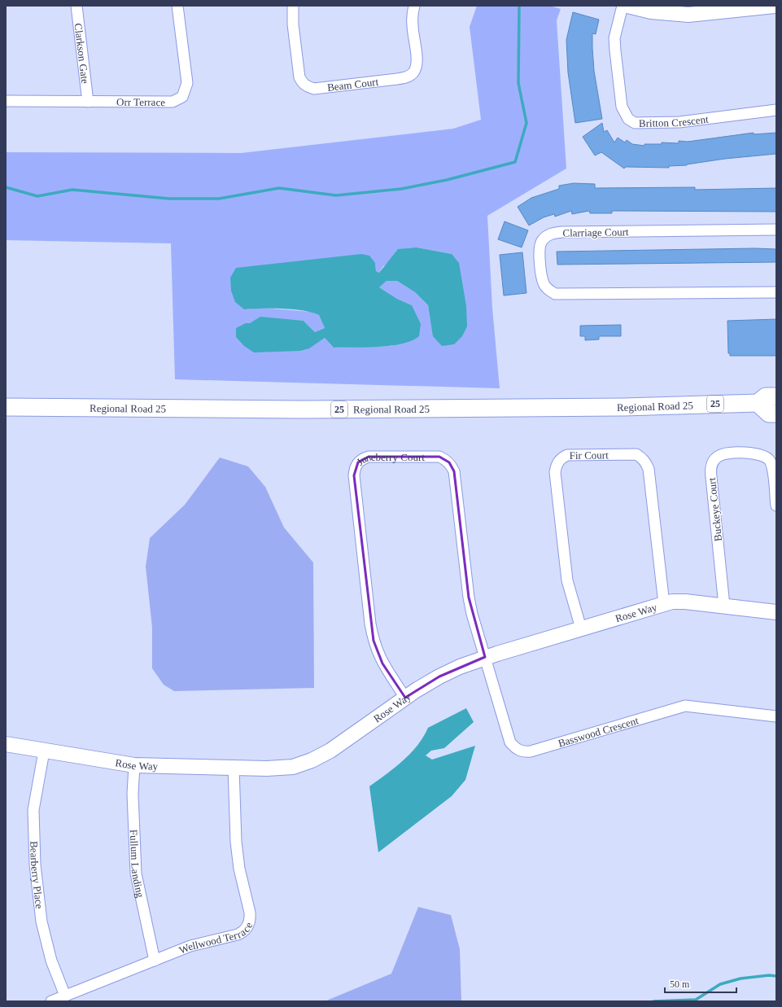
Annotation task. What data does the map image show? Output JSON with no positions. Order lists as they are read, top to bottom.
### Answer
{
  "streets": {
    "main road": ["25", "Regional Road 25"],
    "street": [
      "Clarkson Gate",
      "Beam Court",
      "Orr Terrace",
      "Britton Crescent",
      "Clarriage Court",
      "Fir Court",
      "Juneberry Court",
      "Buckeye Court",
      "Rose Way",
      "Basswood Crescent",
      "Fullum Landing",
      "Bearberry Place",
      "Wellwood Terrace"
    ]
  },
  "crossings": [
    ["Clarkson Gate", "Orr Terrace"],
    ["Fir Court", "Rose Way"],
    ["Juneberry Court", "Rose Way"],
    ["Juneberry Court", "Basswood Crescent"],
    ["Buckeye Court", "Rose Way"],
    ["Rose Way", "Basswood Crescent"],
    ["Rose Way", "Fullum Landing"],
    ["Rose Way", "Bearberry Place"],
    ["Rose Way", "Wellwood Terrace"],
    ["Fullum Landing", "Wellwood Terrace"],
    ["Bearberry Place", "Wellwood Terrace"]
  ],
  "scale_bar": "50 m"
}
